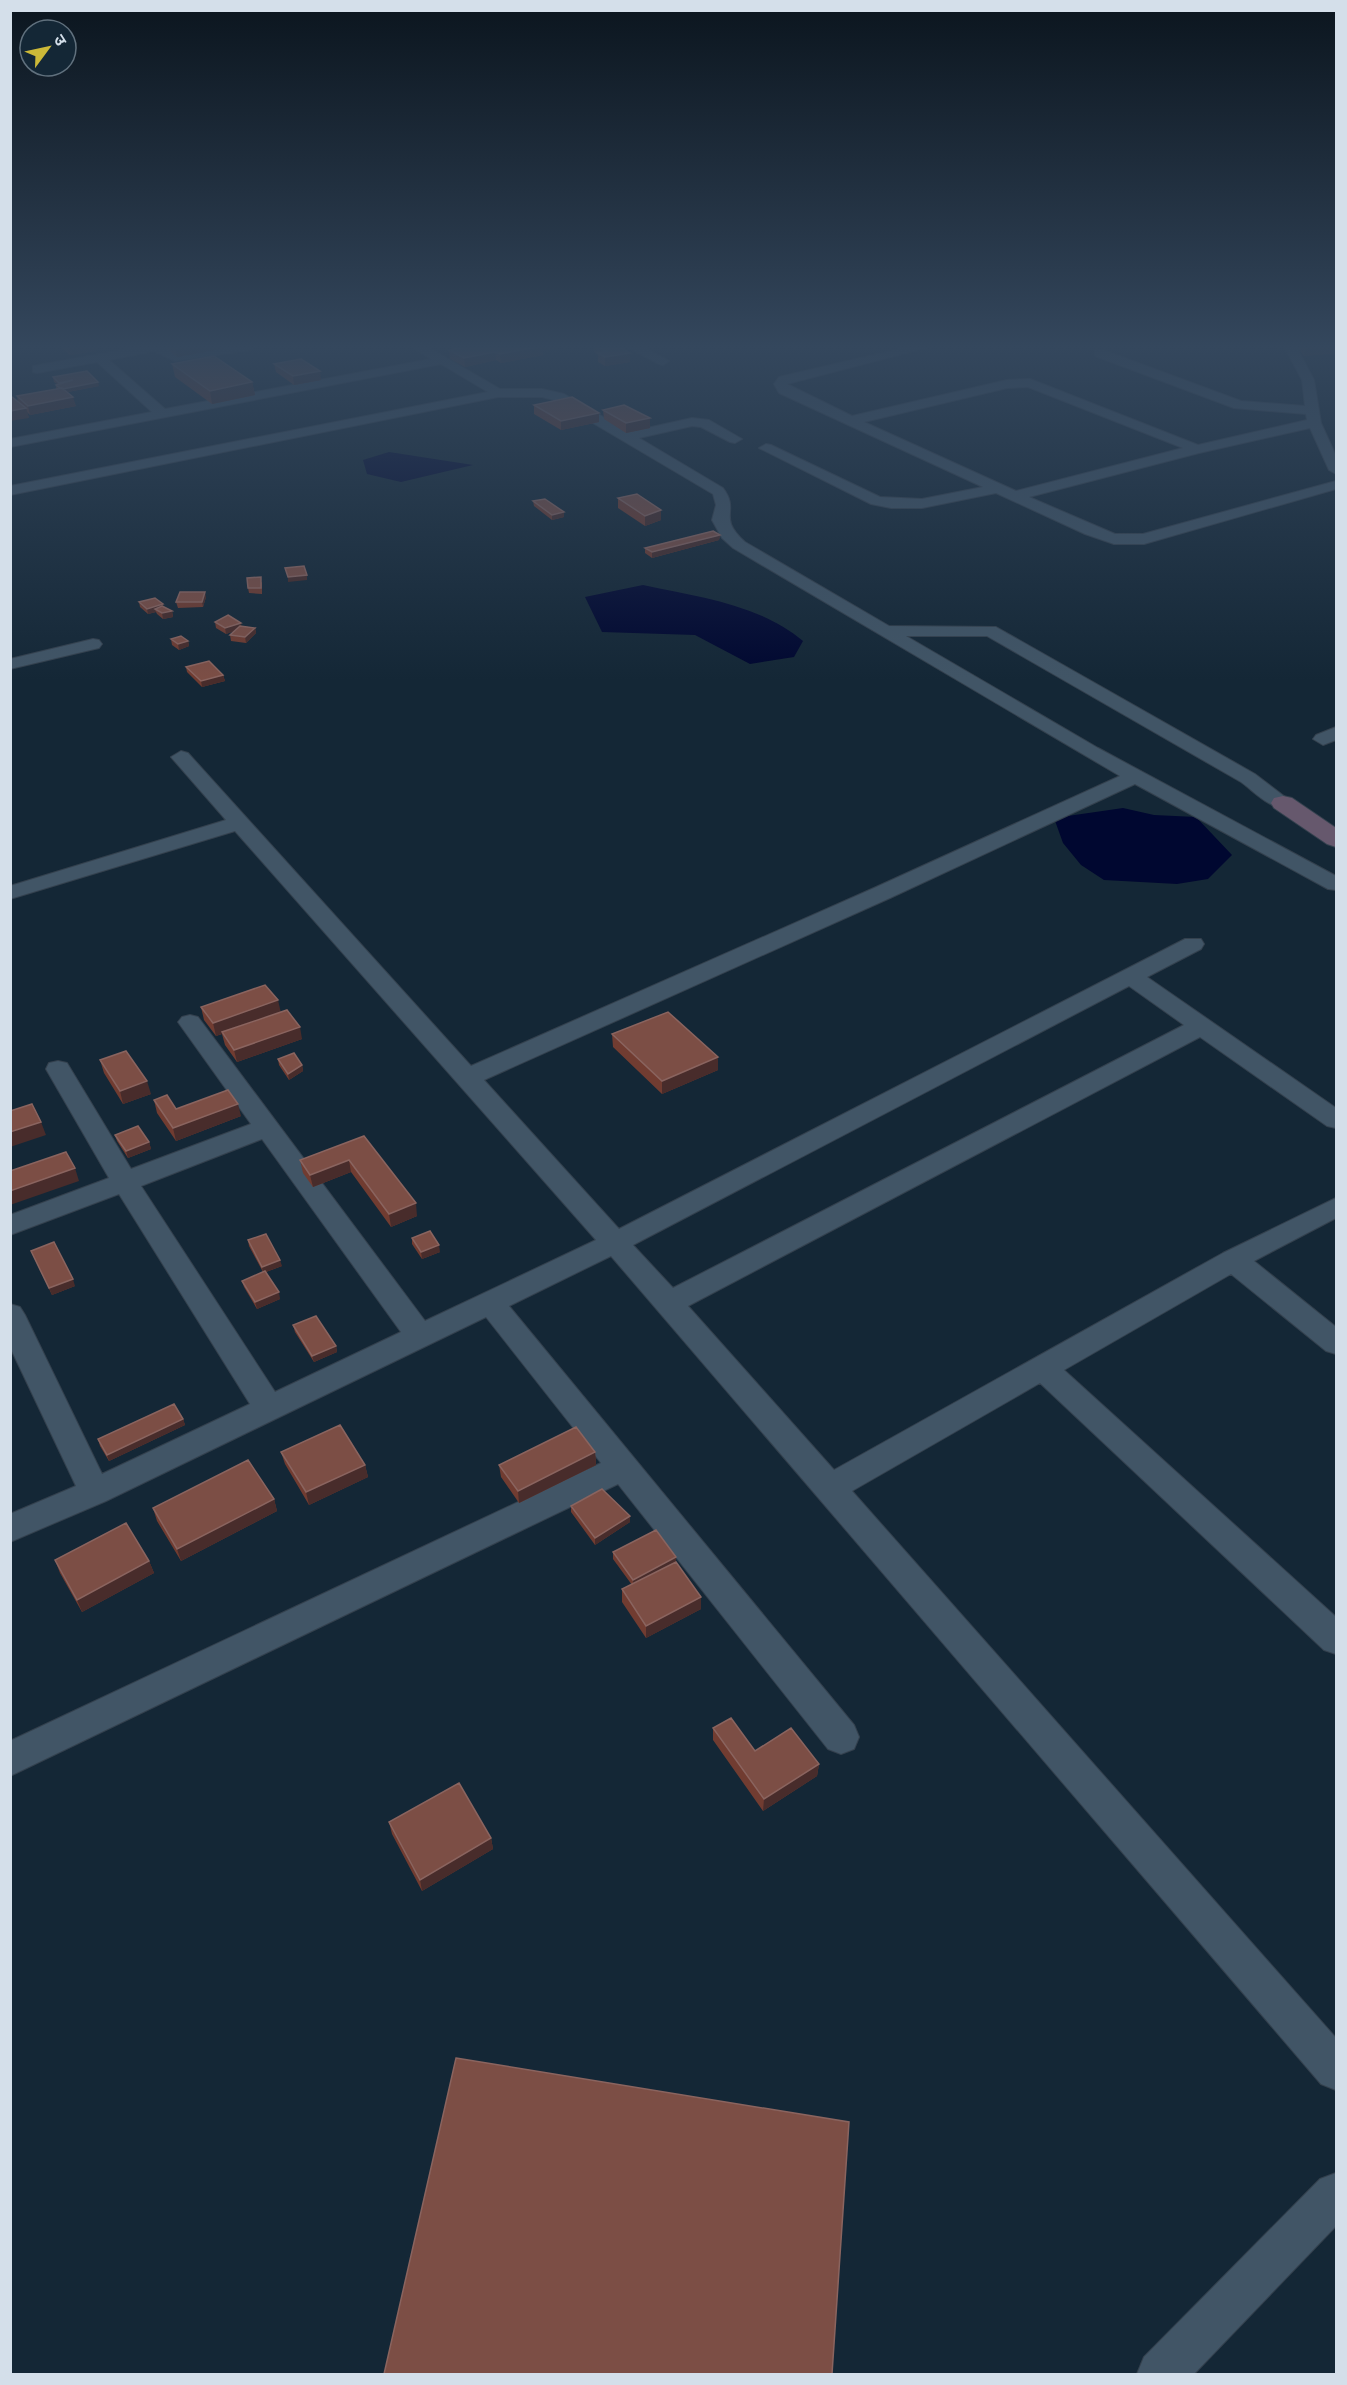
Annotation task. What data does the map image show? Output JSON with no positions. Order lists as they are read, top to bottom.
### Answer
{
  "north": "top right"
}
